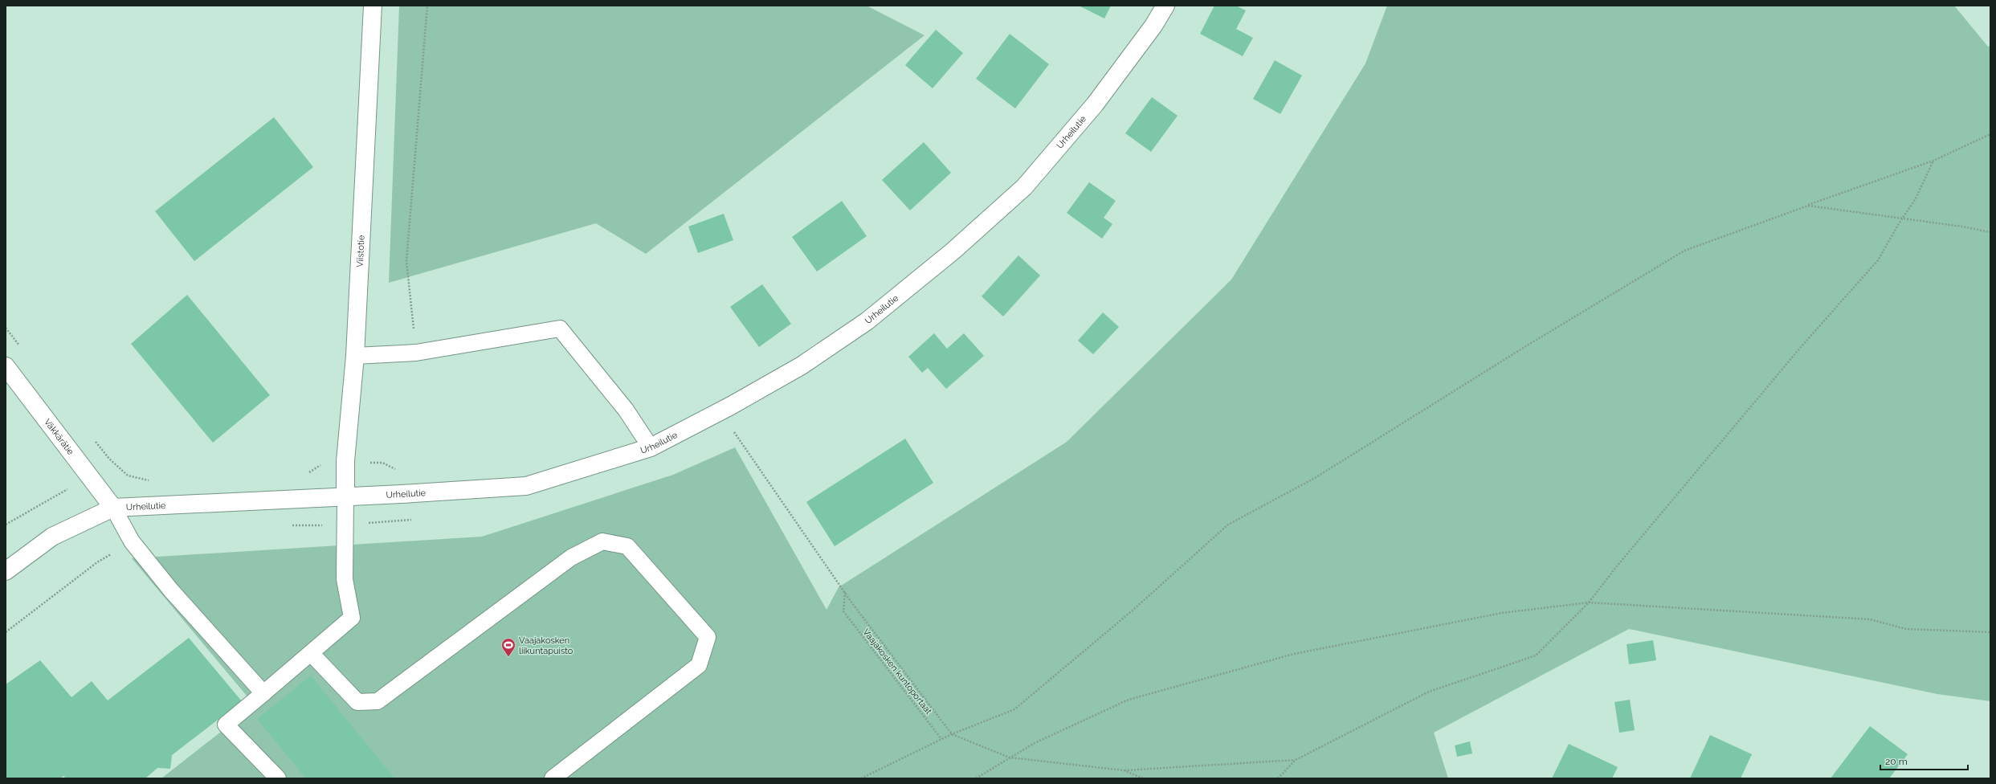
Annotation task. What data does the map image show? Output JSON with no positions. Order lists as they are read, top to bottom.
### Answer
{
  "streets": {
    "street": ["Urheilutie", "Viistotie", "Väkkärätie"],
    "path": ["Vaajakosken kuntoportaat"]
  },
  "crossings": [
    ["Urheilutie", "Viistotie"],
    ["Urheilutie", "Väkkärätie"]
  ],
  "places": {
    "sports": ["Vaajakosken liikuntapuisto"]
  },
  "scale_bar": "20 m"
}
